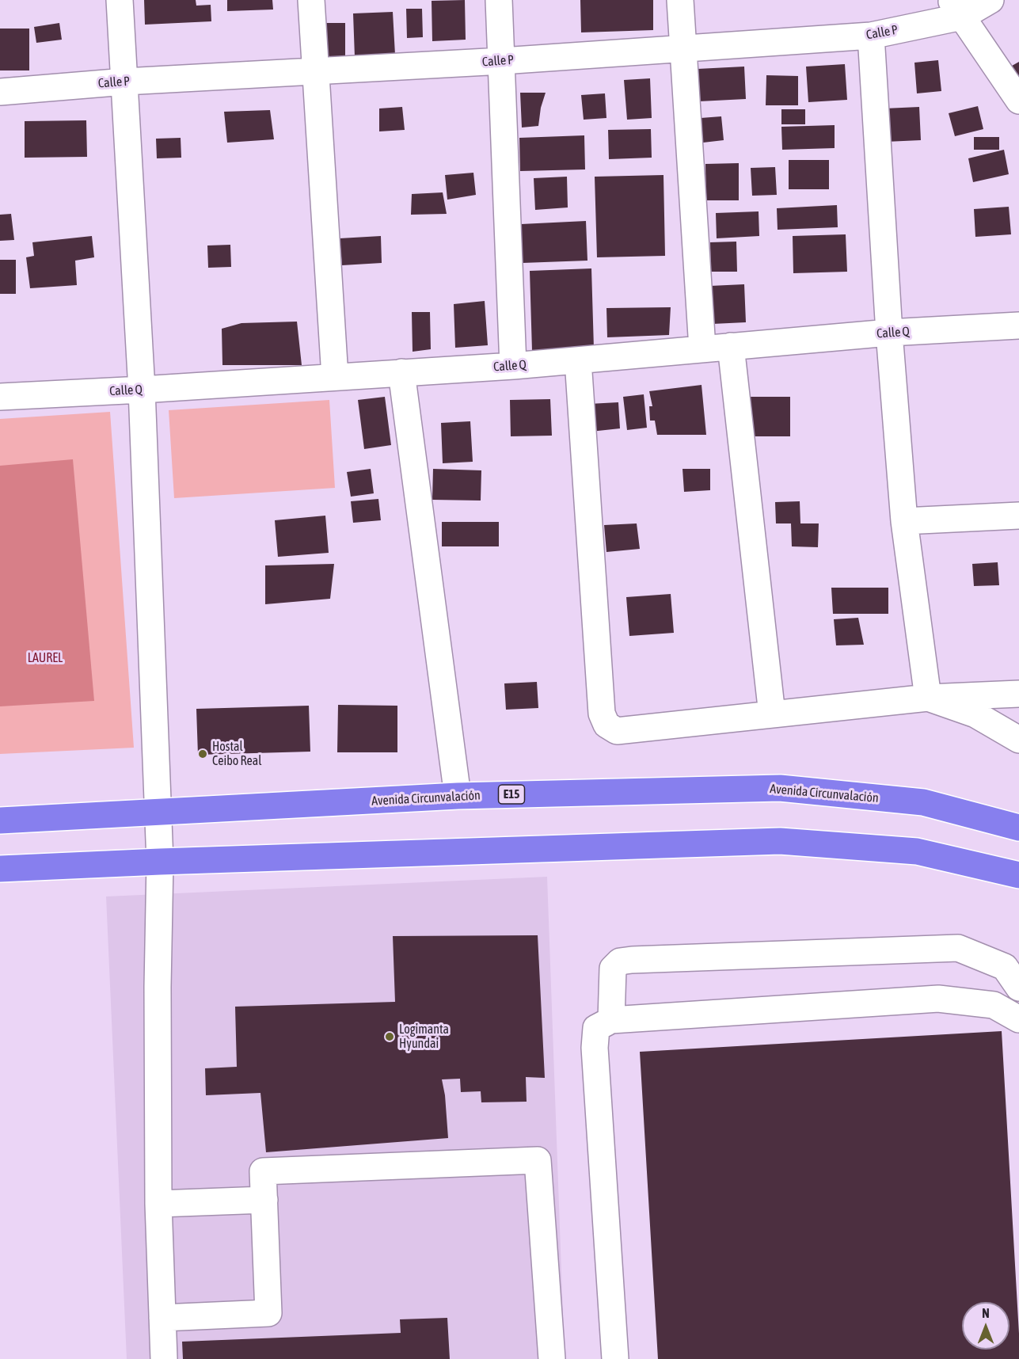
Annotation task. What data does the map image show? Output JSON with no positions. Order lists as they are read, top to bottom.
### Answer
{
  "streets": {
    "highway": ["Avenida Circunvalación", "E15"],
    "street": ["Calle P", "Calle Q"]
  },
  "parks": ["LAUREL"],
  "places": ["Hostal Ceibo Real", "Logimanta Hyundai"],
  "north": "top"
}
